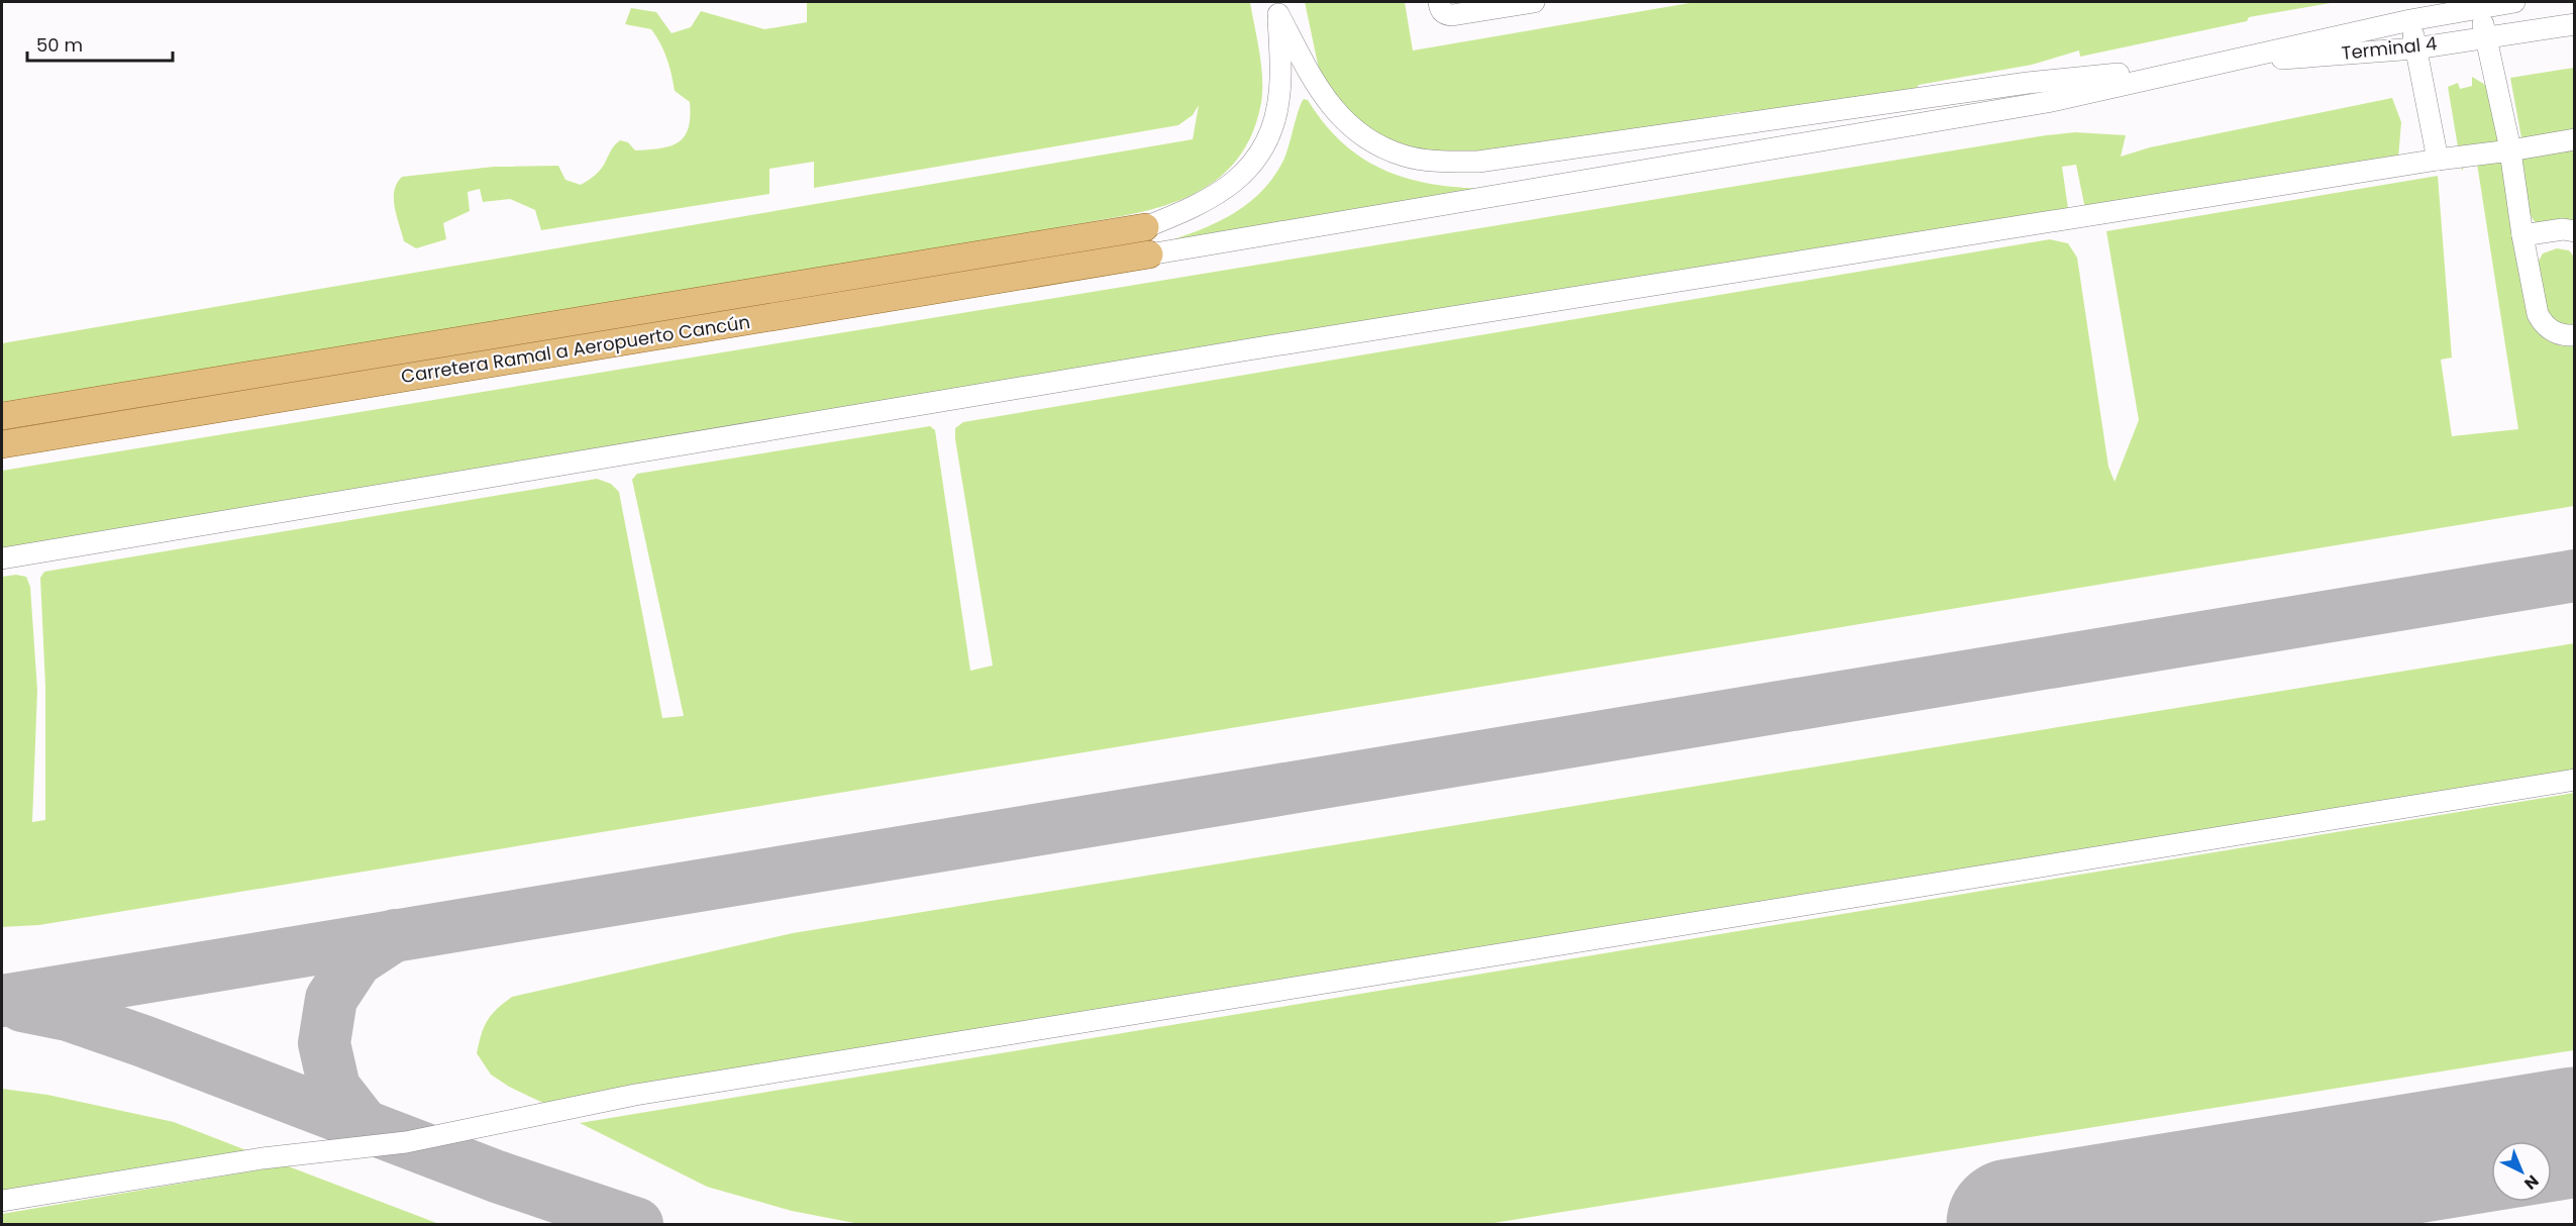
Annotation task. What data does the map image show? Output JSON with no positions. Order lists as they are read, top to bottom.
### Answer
{
  "streets": {
    "main road": ["Carretera Ramal a Aeropuerto Cancún"],
    "street": ["Terminal 4"]
  },
  "scale_bar": "50 m",
  "north": "bottom right"
}
